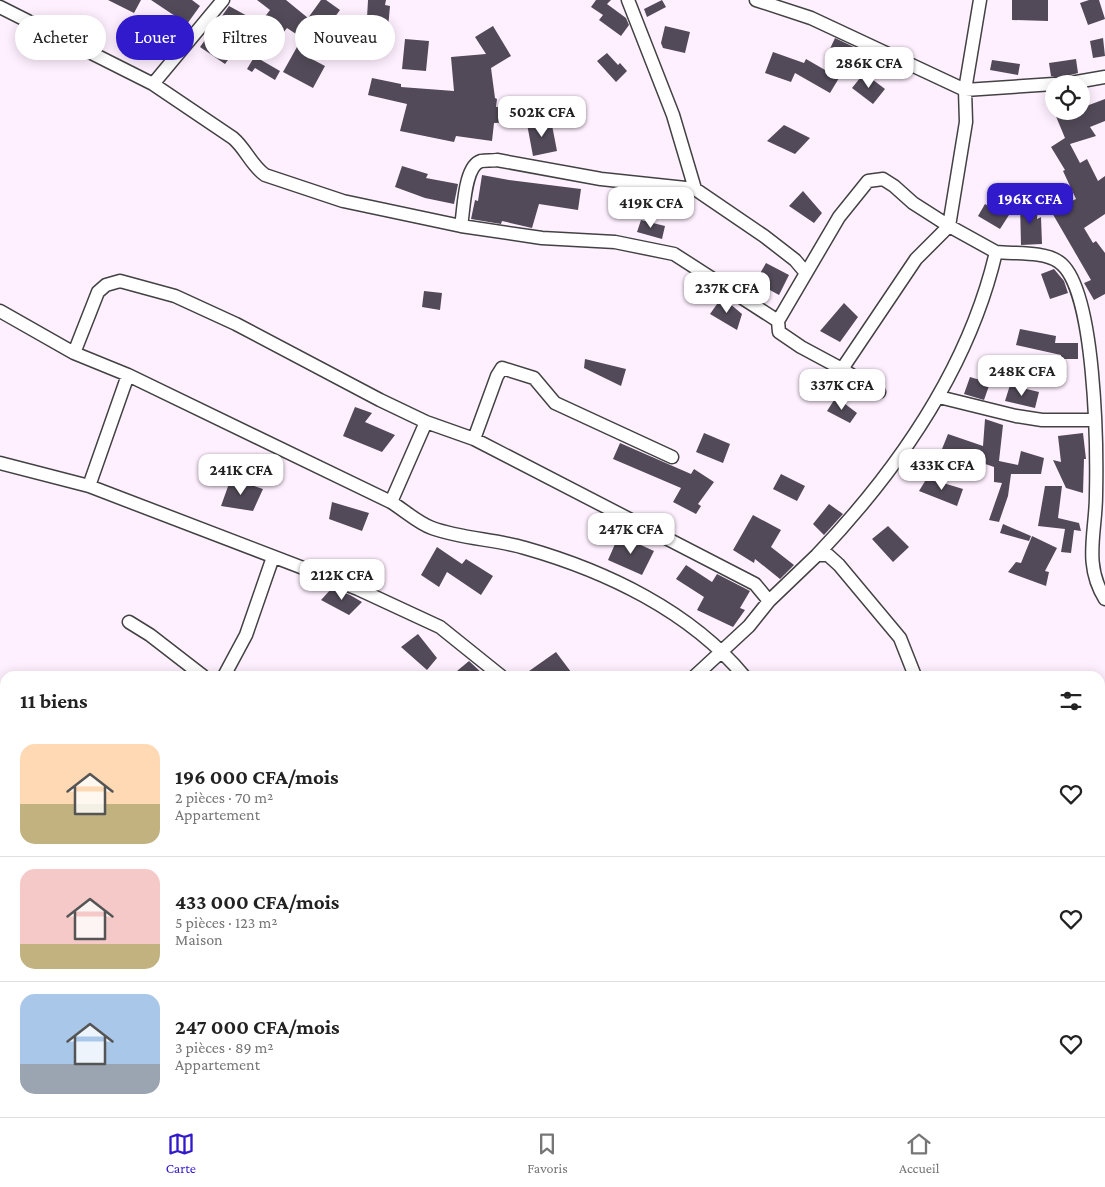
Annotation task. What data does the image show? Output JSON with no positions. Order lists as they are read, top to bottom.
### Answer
{
  "page": {
    "chip": [
      "Acheter",
      "Louer",
      "Filtres",
      "Nouveau"
    ],
    "price": [
      "286K CFA",
      "502K CFA",
      "196K CFA",
      "419K CFA",
      "237K CFA",
      "248K CFA",
      "337K CFA",
      "433K CFA",
      "241K CFA",
      "247K CFA",
      "212K CFA"
    ],
    "heading": "11 biens",
    "list": [
      {
        "name": "196 000 CFA/mois",
        "note": "2 pièces · 70 m² · Appartement"
      },
      {
        "name": "433 000 CFA/mois",
        "note": "5 pièces · 123 m² · Maison"
      },
      {
        "name": "247 000 CFA/mois",
        "note": "3 pièces · 89 m² · Appartement"
      }
    ],
    "tabs": ["Carte", "Favoris", "Accueil"]
  }
}
